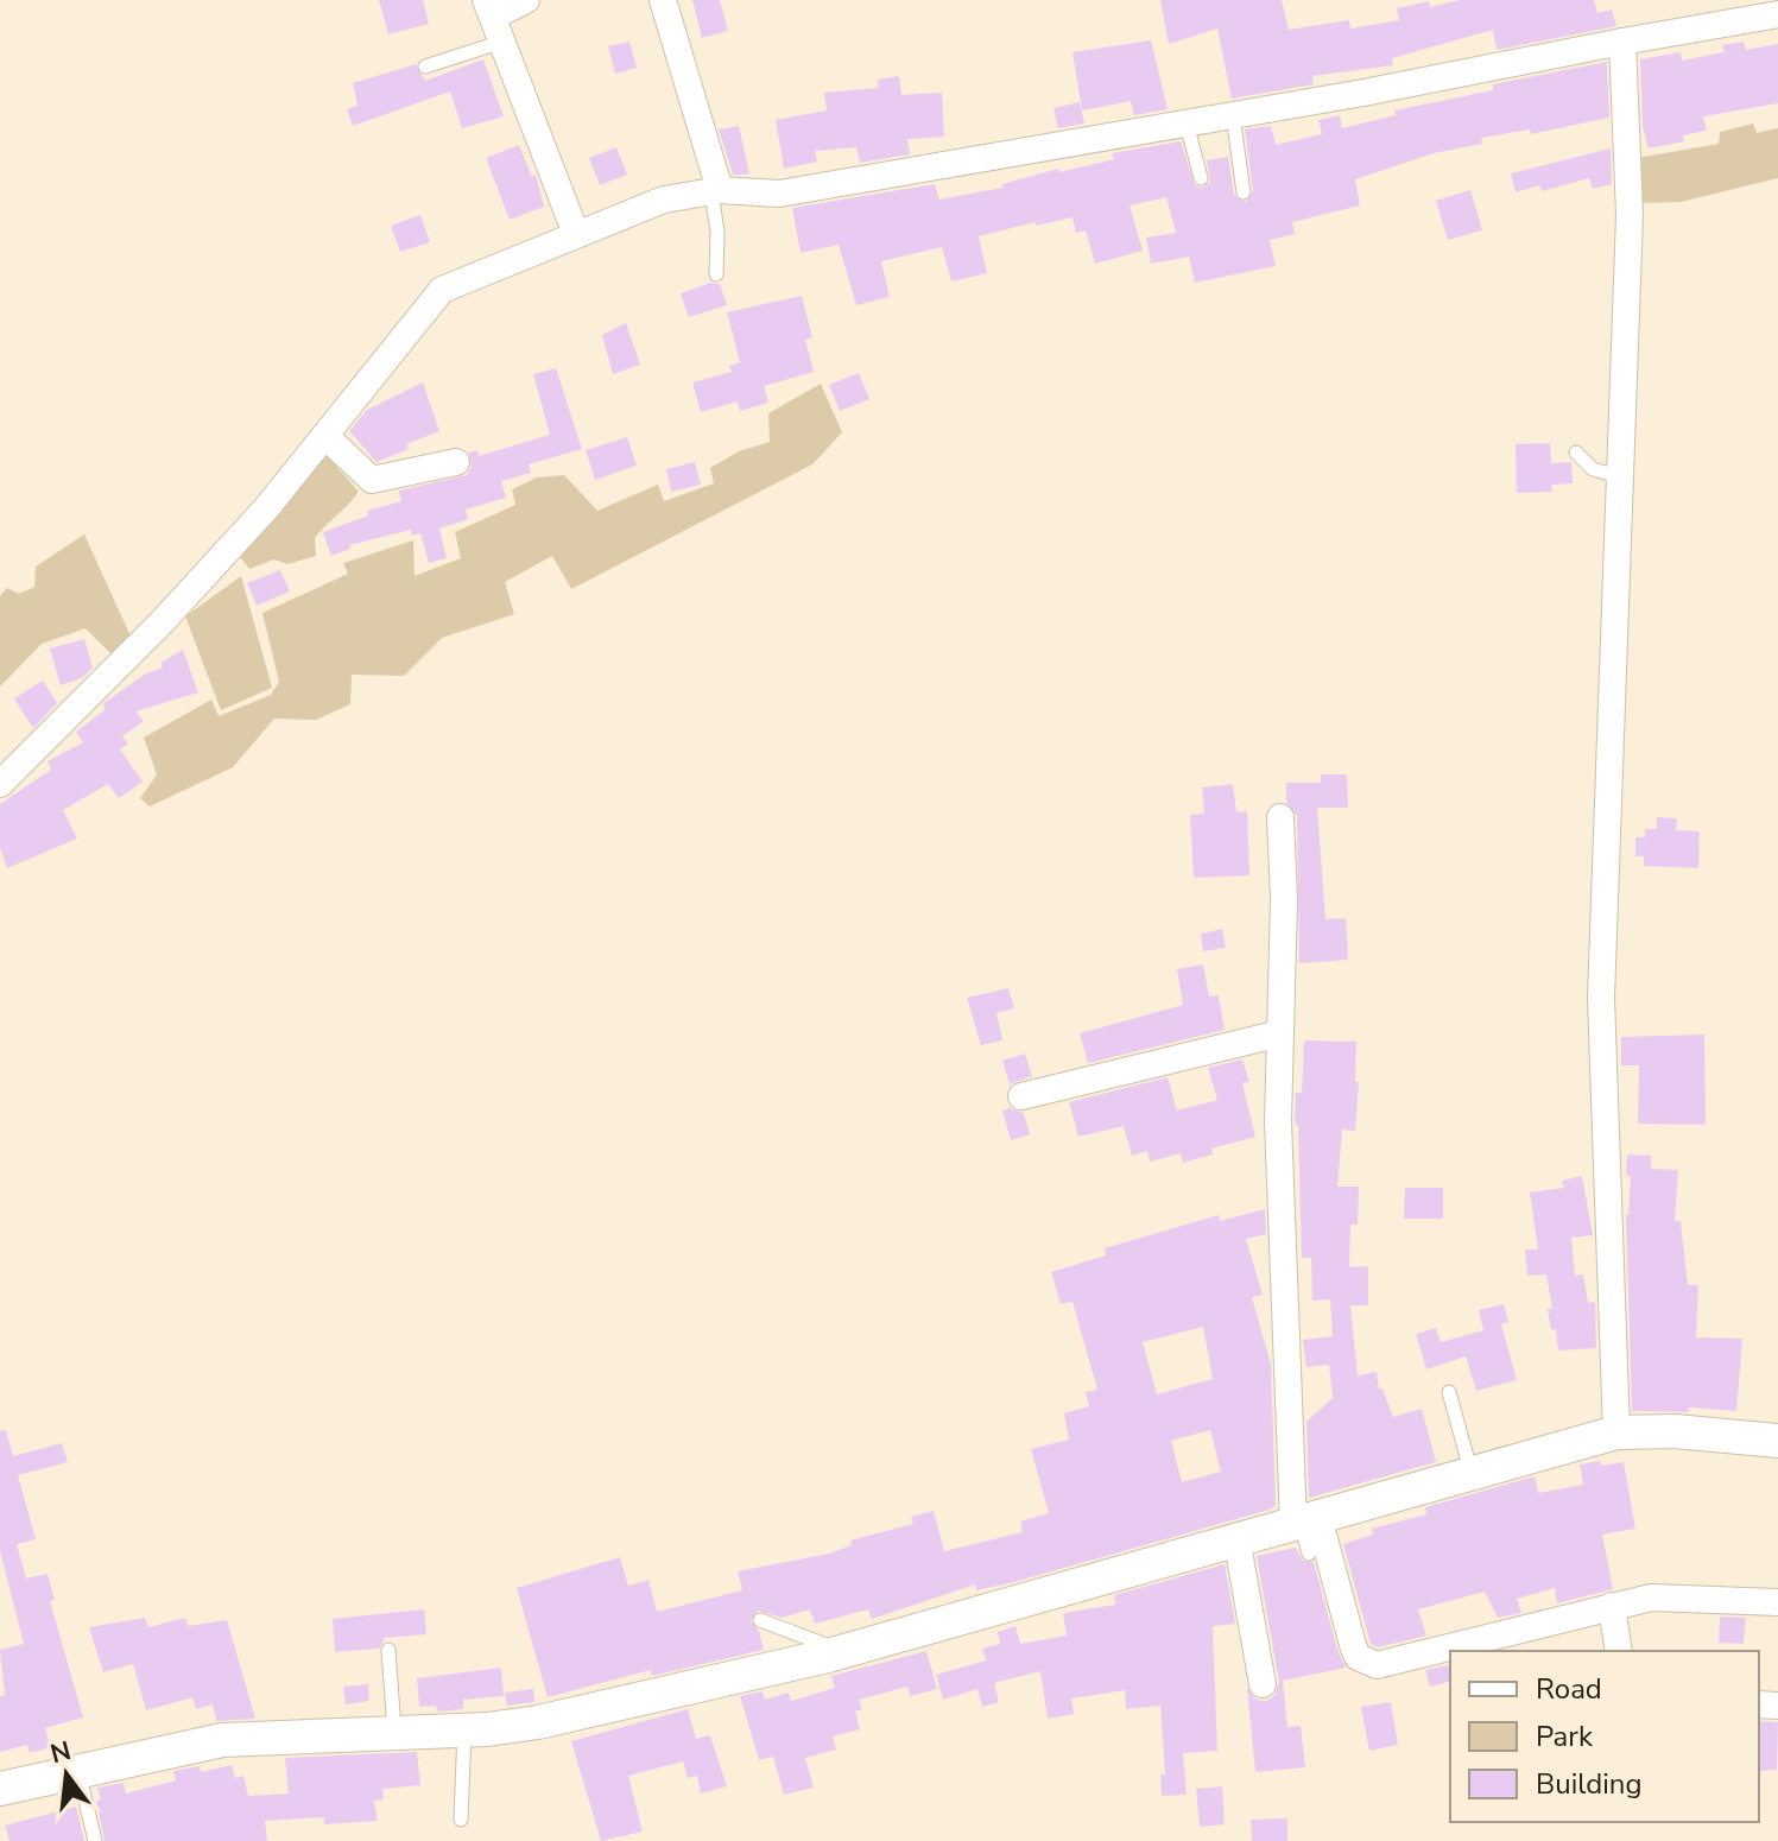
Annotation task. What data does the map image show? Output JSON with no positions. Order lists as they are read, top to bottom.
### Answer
{
  "legend": ["Road", "Park", "Building"],
  "north": "top"
}
